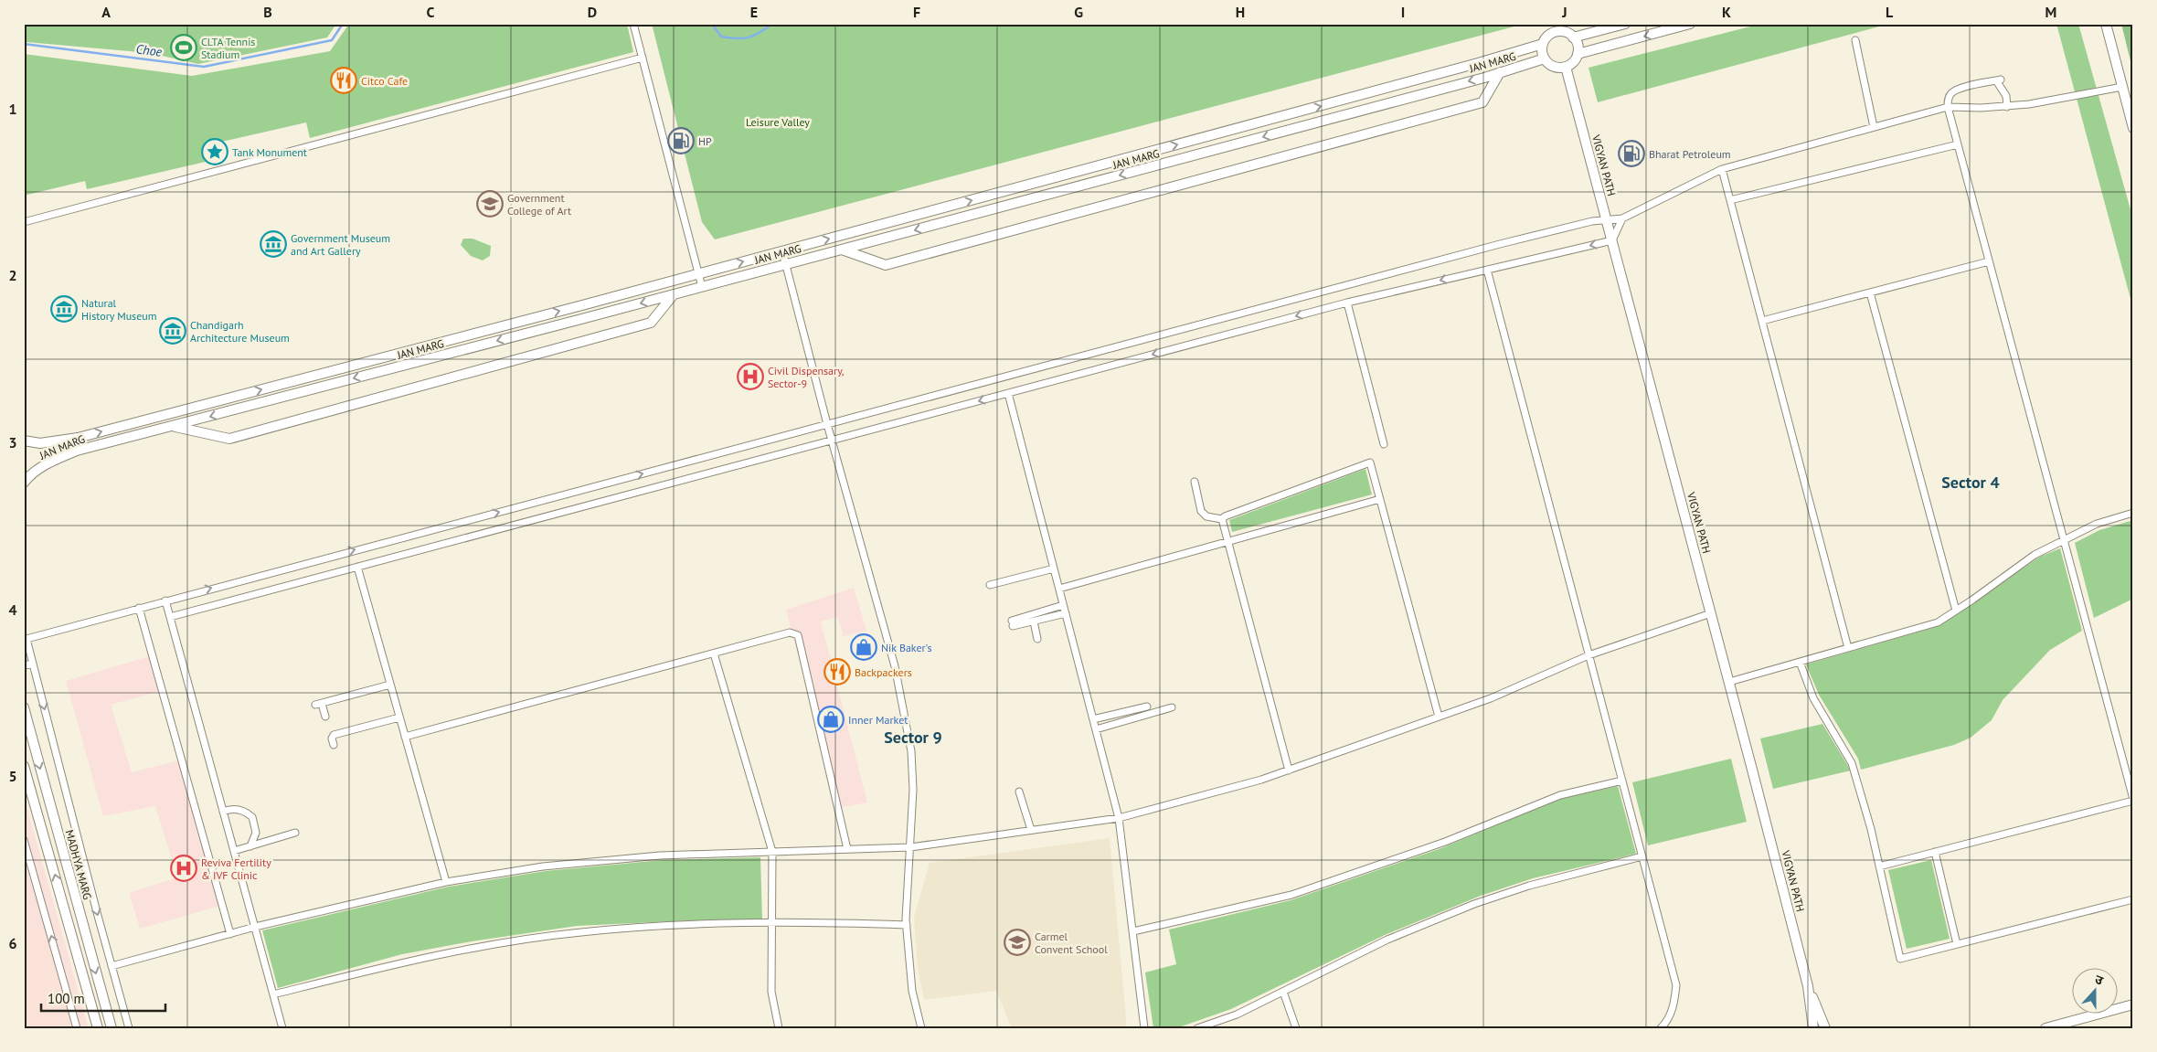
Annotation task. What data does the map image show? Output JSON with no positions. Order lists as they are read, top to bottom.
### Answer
{
  "streets": {
    "main road": ["JAN MARG", "VIGYAN PATH", "MADHYA MARG"]
  },
  "crossings": [
    ["JAN MARG", "VIGYAN PATH"]
  ],
  "districts": ["Sector 4", "Sector 9"],
  "water": ["Choe"],
  "parks": ["Leisure Valley"],
  "places": {
    "sports": ["CLTA Tennis Stadium"],
    "restaurant": ["Citco Cafe", "Backpackers"],
    "fuel station": ["HP", "Bharat Petroleum"],
    "place": ["Tank Monument"],
    "school or university": ["Government College of Art", "Carmel Convent School"],
    "museum": ["Government Museum and Art Gallery", "Natural History Museum", "Chandigarh Architecture Museum"],
    "hospital": ["Civil Dispensary, Sector-9", "Reviva Fertility & IVF Clinic"],
    "shop": ["Nik Baker's", "Inner Market"]
  },
  "scale_bar": "100 m",
  "north": "top",
  "grid": {
    "columns": [
      "A",
      "B",
      "C",
      "D",
      "E",
      "F",
      "G",
      "H",
      "I",
      "J",
      "K",
      "L",
      "M"
    ],
    "rows": [
      "1",
      "2",
      "3",
      "4",
      "5",
      "6"
    ]
  }
}
